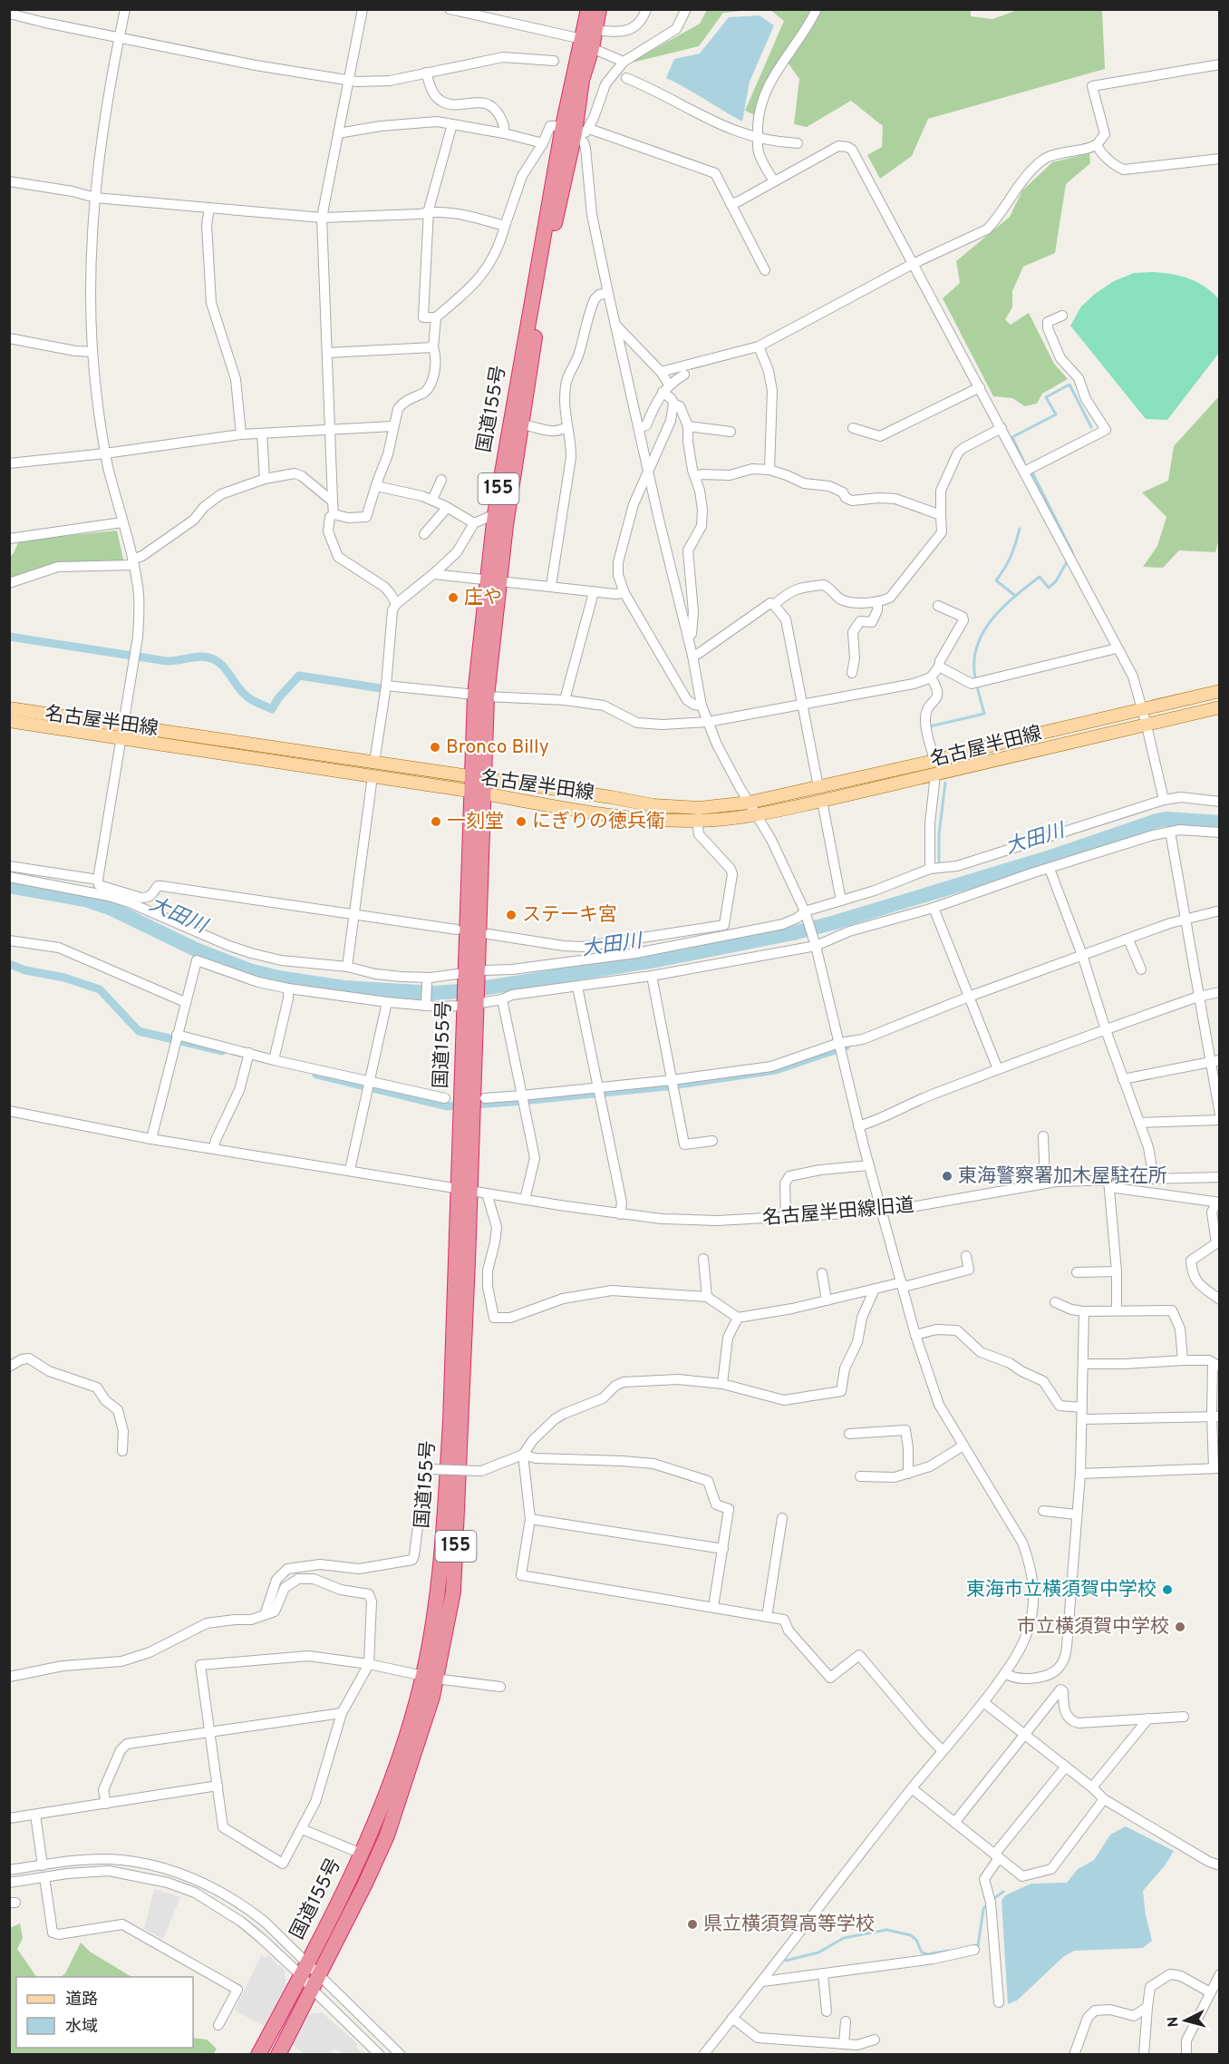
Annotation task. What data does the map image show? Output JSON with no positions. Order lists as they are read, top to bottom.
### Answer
{
  "streets": {
    "highway": ["国道155号", "155"],
    "main road": ["名古屋半田線"],
    "street": ["名古屋半田線旧道"]
  },
  "crossings": [
    ["国道155号", "名古屋半田線"],
    ["国道155号", "名古屋半田線旧道"]
  ],
  "water": ["大田川"],
  "places": [
    "庄や",
    "Bronco Billy",
    "一刻堂",
    "にぎりの徳兵衛",
    "ステーキ宮",
    "東海警察署加木屋駐在所",
    "東海市立横須賀中学校",
    "市立横須賀中学校",
    "県立横須賀高等学校"
  ],
  "legend": ["道路", "水域"],
  "north": "left"
}
